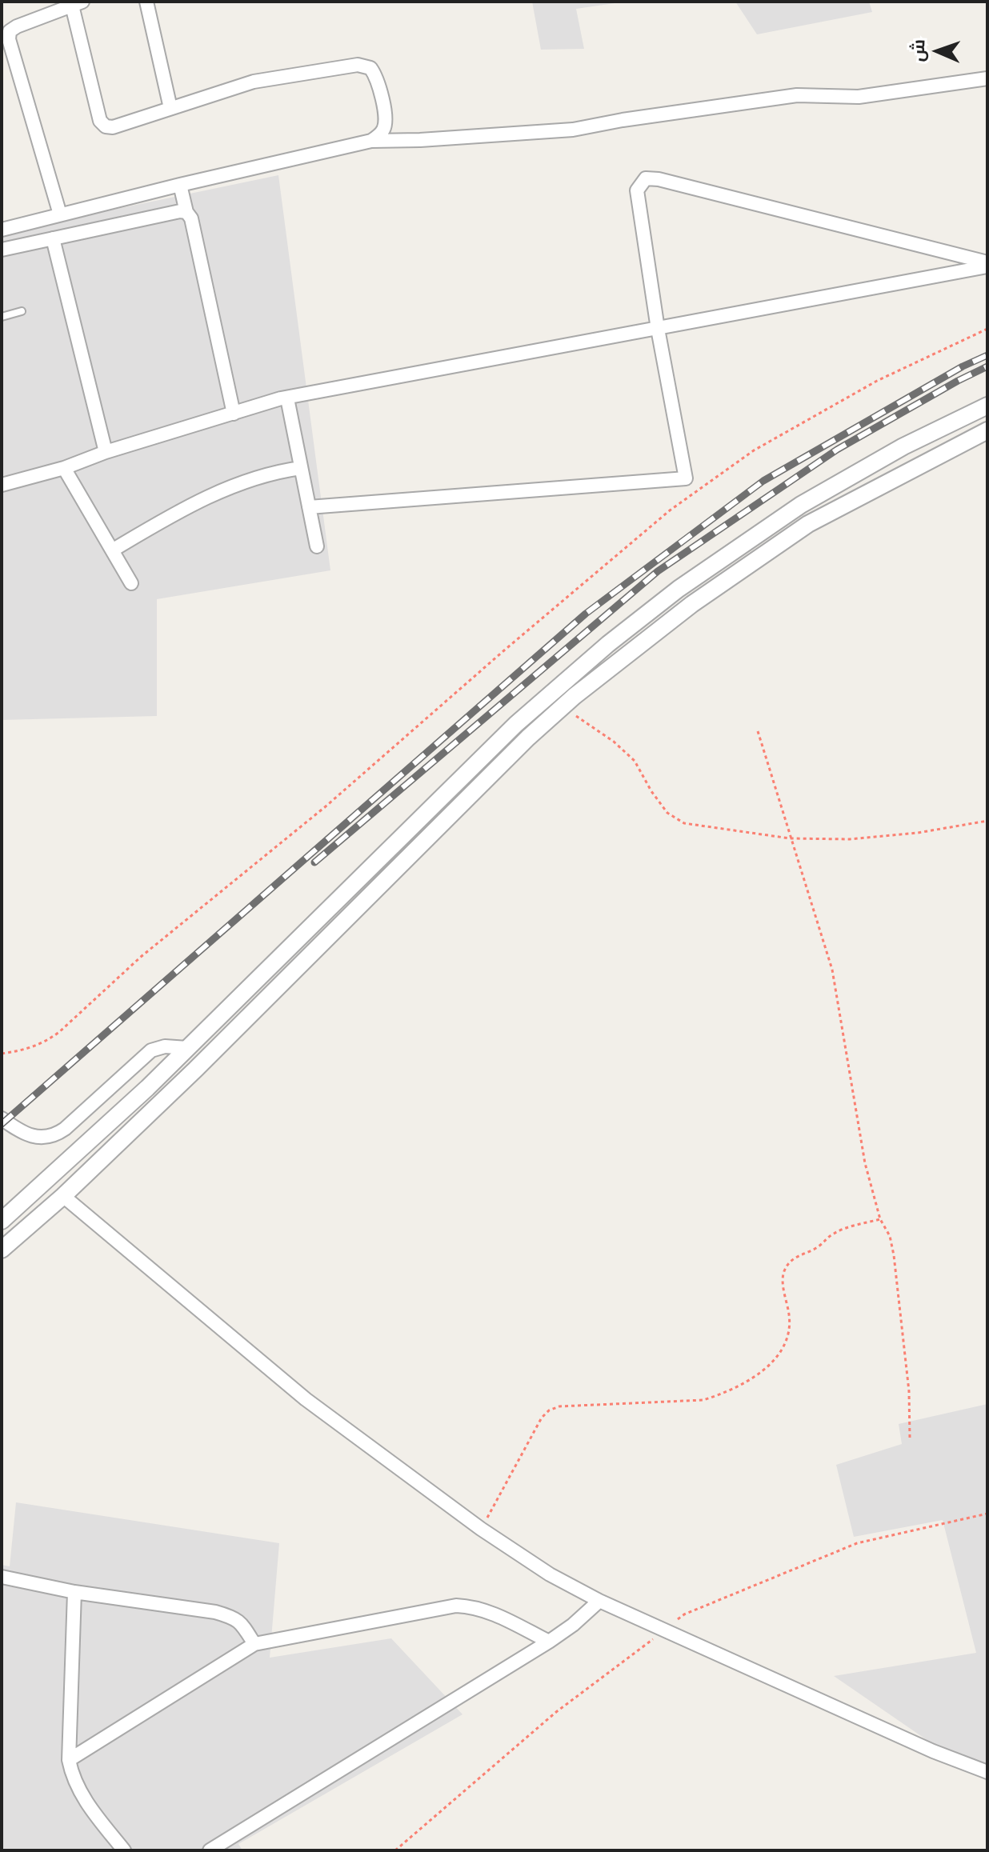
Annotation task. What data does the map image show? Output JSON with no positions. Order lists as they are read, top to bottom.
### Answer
{
  "north": "left"
}
